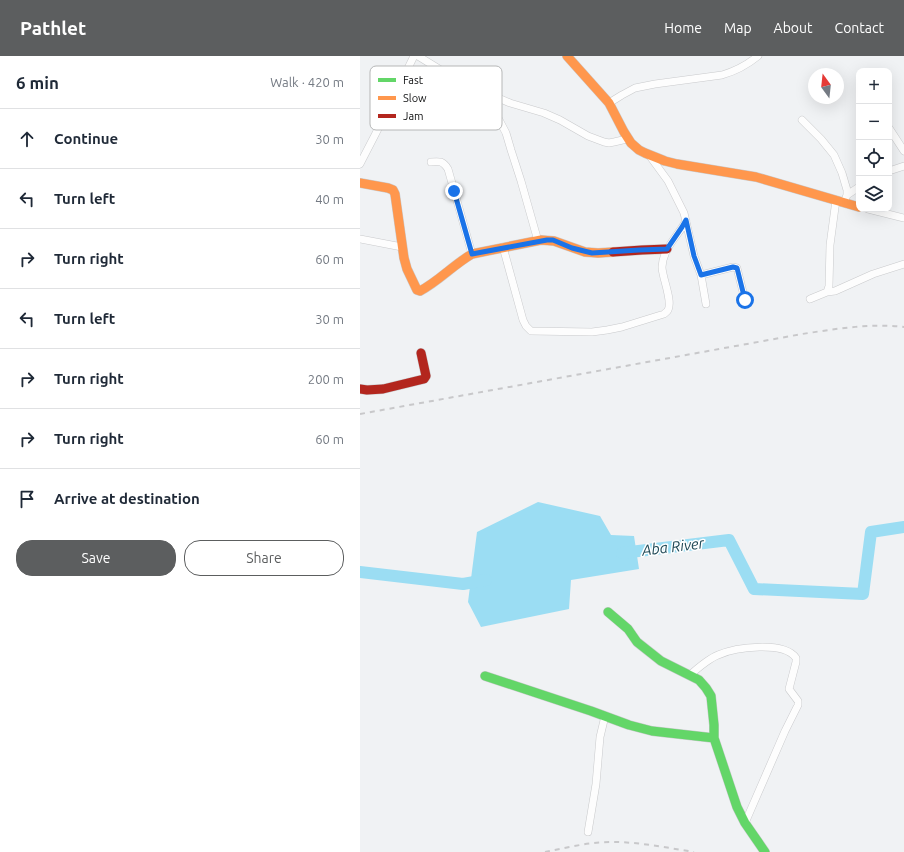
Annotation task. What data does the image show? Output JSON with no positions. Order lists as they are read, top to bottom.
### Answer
{
  "water": ["Aba River"],
  "legend": ["Fast", "Slow", "Jam"],
  "north": "top",
  "page": {
    "header": "Pathlet",
    "nav": [
      "Home",
      "Map",
      "About",
      "Contact"
    ],
    "heading": ["6 min", "Walk · 420 m"],
    "map_buttons": ["+", "−"],
    "list": [
      ["Continue", "30 m"],
      ["Turn left", "40 m"],
      ["Turn right", "60 m"],
      ["Turn left", "30 m"],
      ["Turn right", "200 m"],
      ["Turn right", "60 m"],
      "Arrive at destination"
    ],
    "buttons": ["Save", "Share"]
  }
}
